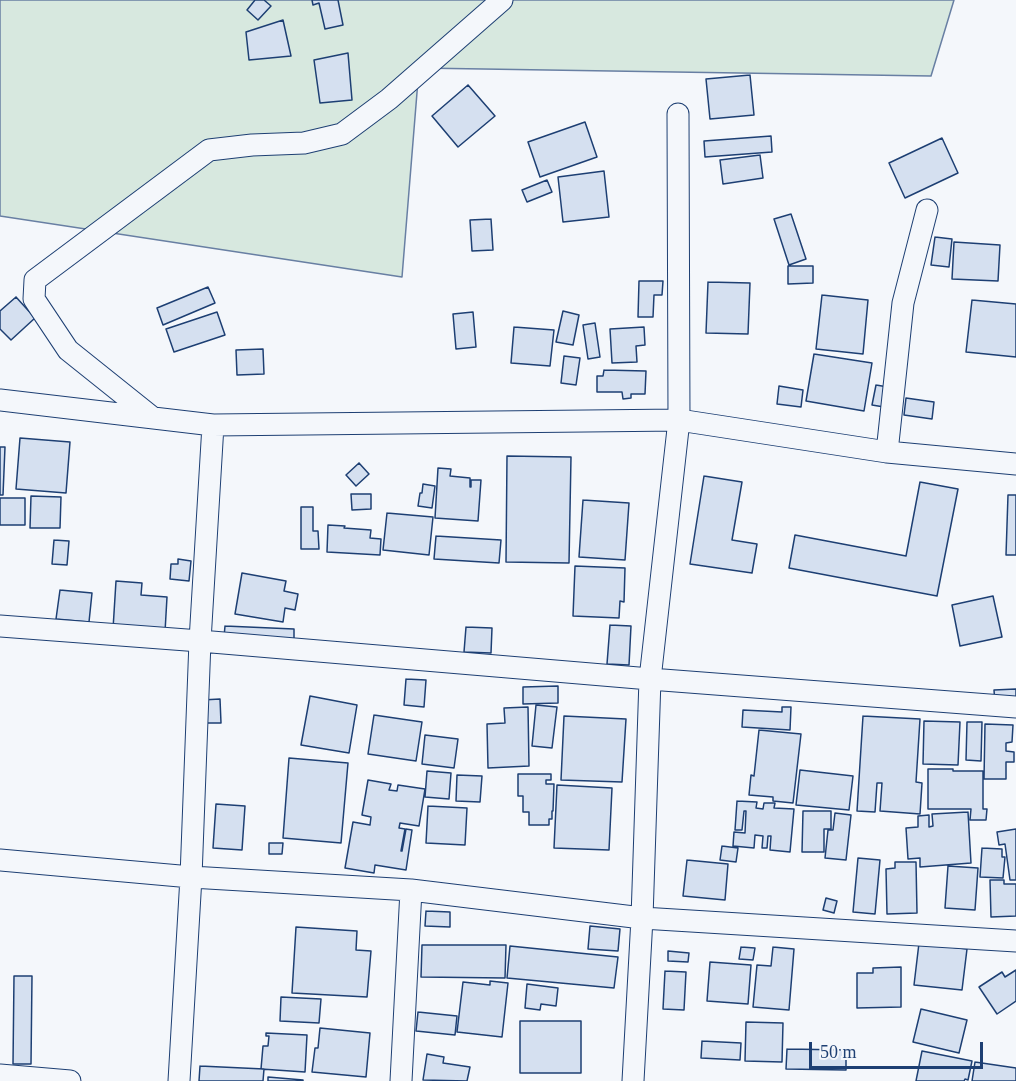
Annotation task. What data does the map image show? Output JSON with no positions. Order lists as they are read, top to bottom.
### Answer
{
  "scale_bar": "50 m"
}
